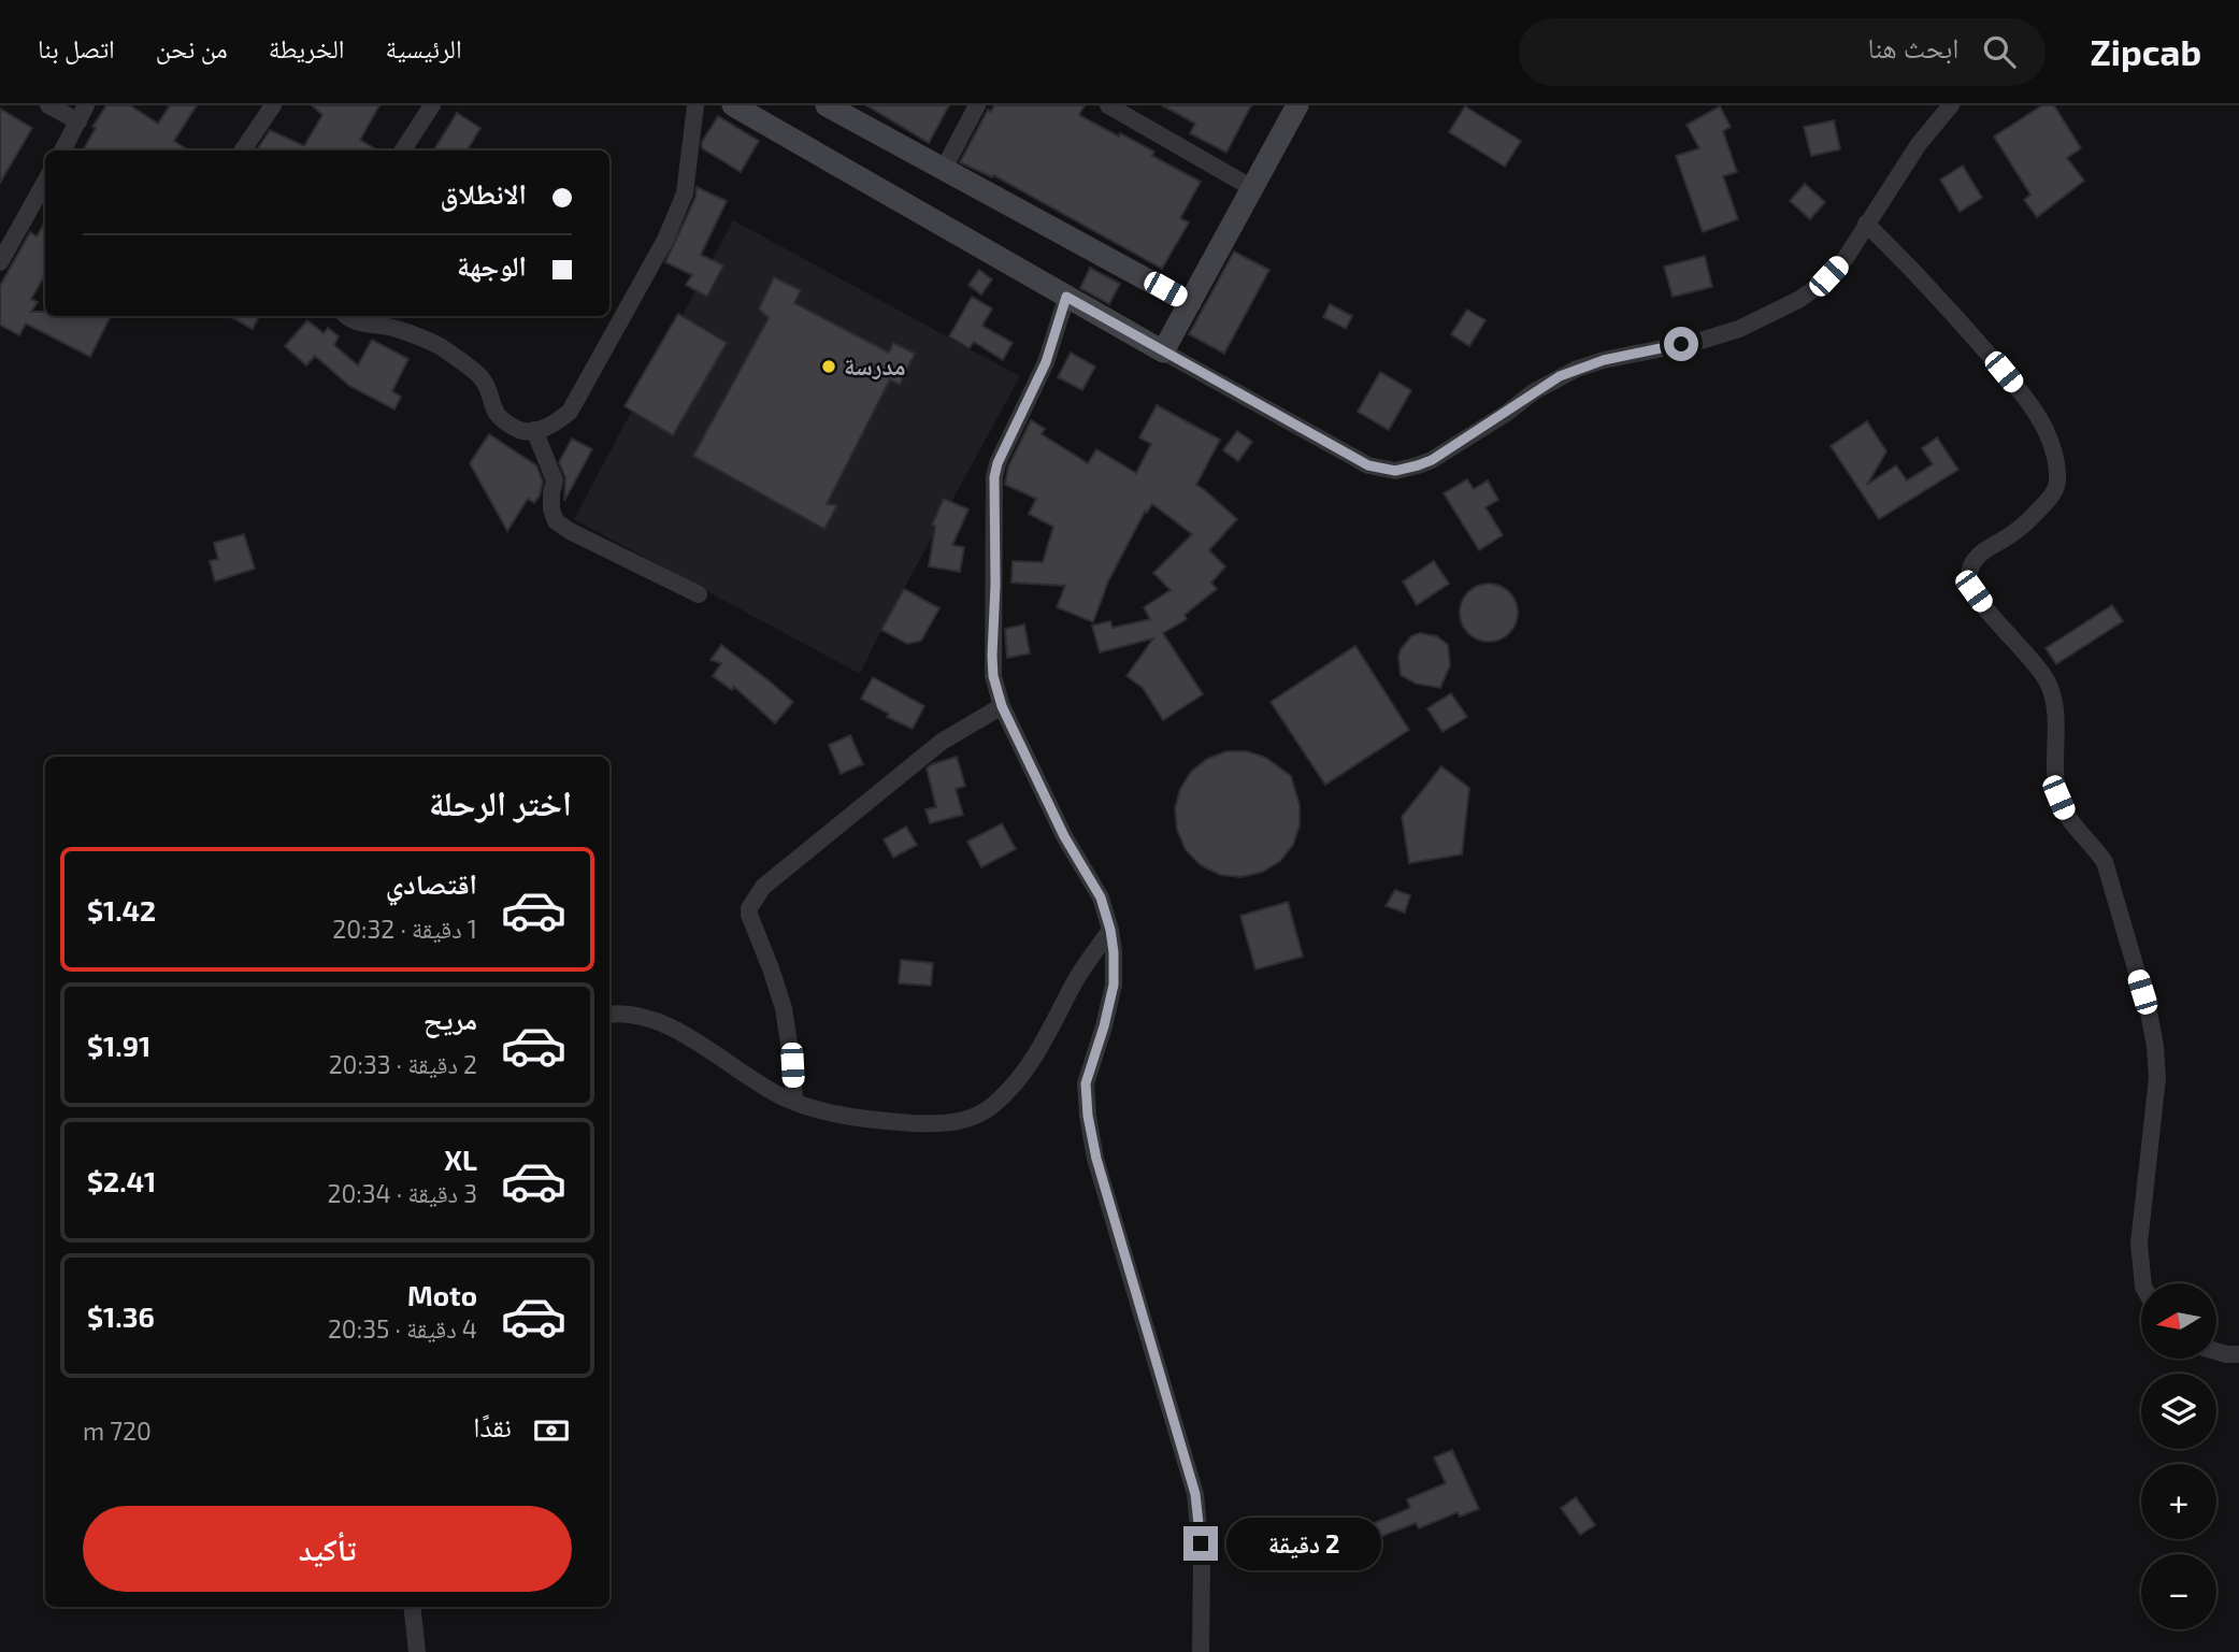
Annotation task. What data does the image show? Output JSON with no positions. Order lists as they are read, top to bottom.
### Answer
{
  "places": ["مدرسة"],
  "north": "left",
  "page": {
    "header": "Zipcab",
    "search": "ابحث هنا",
    "nav": [
      "الرئيسية",
      "الخريطة",
      "من نحن",
      "اتصل بنا"
    ],
    "banner": ["الانطلاق", "الوجهة"],
    "heading": "اختر الرحلة",
    "list": [
      {
        "name": "اقتصادي",
        "note": "1 دقيقة · 20:32",
        "value": "$1.42"
      },
      {
        "name": "مريح",
        "note": "2 دقيقة · 20:33",
        "value": "$1.91"
      },
      {
        "name": "XL",
        "note": "3 دقيقة · 20:34",
        "value": "$2.41"
      },
      {
        "name": "Moto",
        "note": "4 دقيقة · 20:35",
        "value": "$1.36"
      }
    ],
    "map_buttons": ["+", "−"],
    "pay": ["نقدًا", "720 m"],
    "buttons": "تأكيد",
    "bubble": "2 دقيقة"
  }
}
